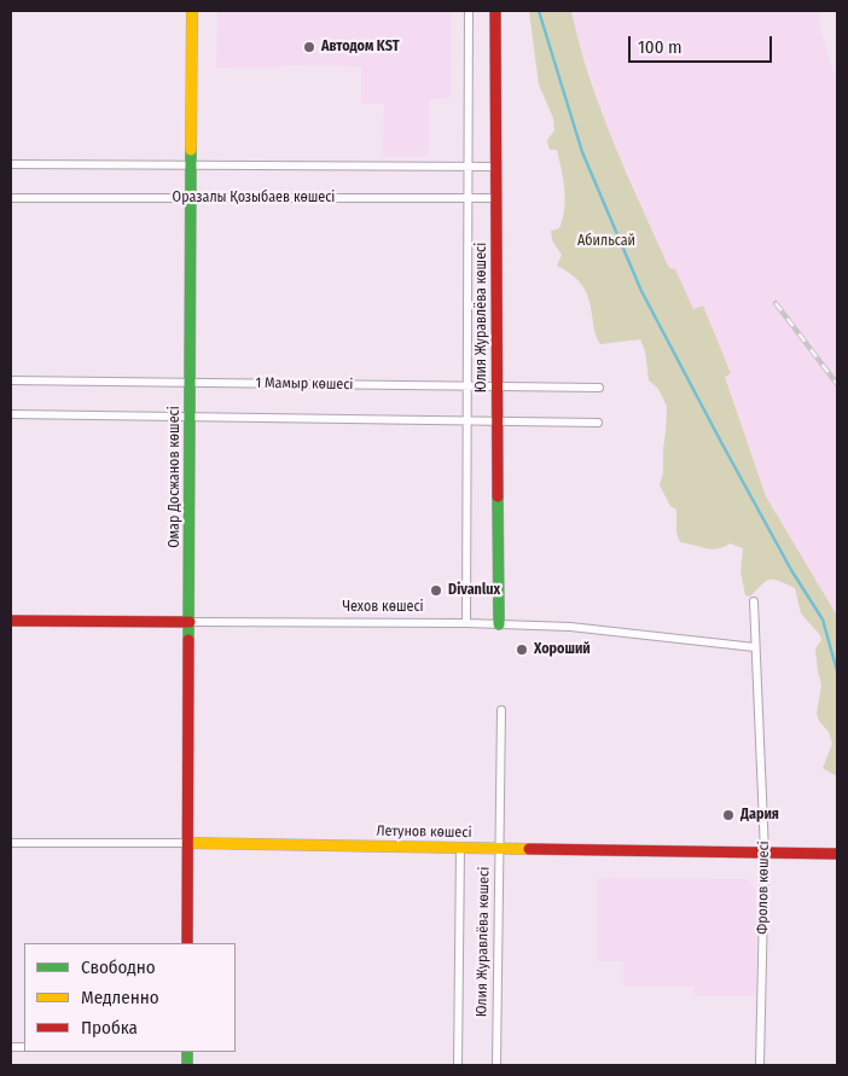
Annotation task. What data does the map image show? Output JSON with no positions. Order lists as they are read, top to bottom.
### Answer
{
  "streets": {
    "street": [
      "Оразалы Қозыбаев көшесі",
      "Юлия Журавлёва көшесі",
      "1 Мамыр көшесі",
      "Омар Досжанов көшесі",
      "Чехов көшесі",
      "Летунов көшесі",
      "Фролов көшесі"
    ]
  },
  "crossings": [
    ["Оразалы Қозыбаев көшесі", "Юлия Журавлёва көшесі"],
    ["Оразалы Қозыбаев көшесі", "Омар Досжанов көшесі"],
    ["Юлия Журавлёва көшесі", "1 Мамыр көшесі"],
    ["Юлия Журавлёва көшесі", "Чехов көшесі"],
    ["Юлия Журавлёва көшесі", "Летунов көшесі"],
    ["1 Мамыр көшесі", "Омар Досжанов көшесі"],
    ["Омар Досжанов көшесі", "Чехов көшесі"],
    ["Омар Досжанов көшесі", "Летунов көшесі"],
    ["Чехов көшесі", "Фролов көшесі"],
    ["Летунов көшесі", "Фролов көшесі"]
  ],
  "parks": ["Абильсай"],
  "places": [
    "Автодом KST",
    "Divanlux",
    "Хороший",
    "Дария"
  ],
  "legend": ["Свободно", "Медленно", "Пробка"],
  "scale_bar": "100 m"
}
